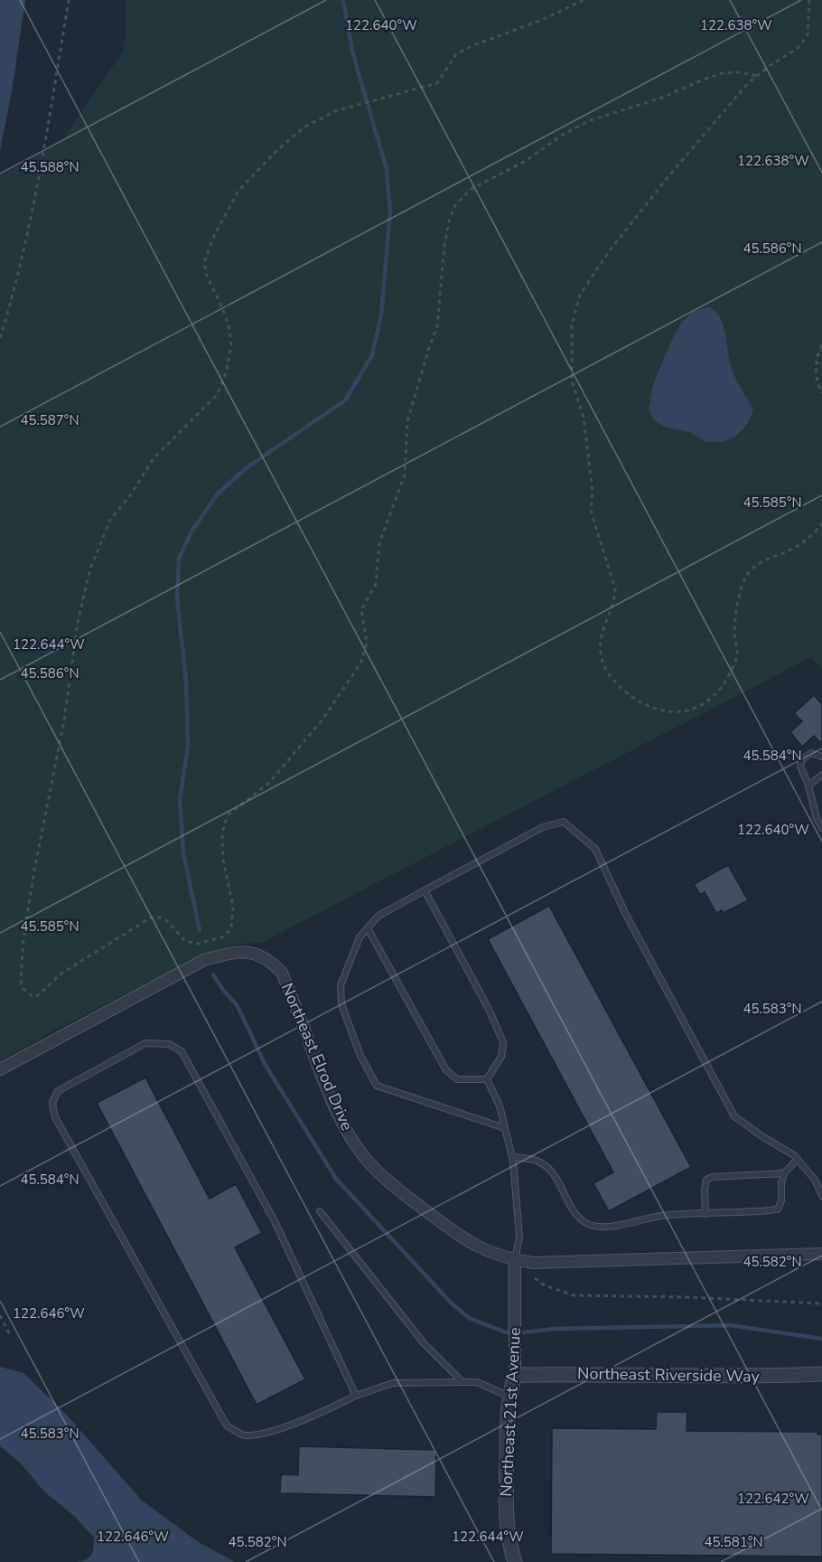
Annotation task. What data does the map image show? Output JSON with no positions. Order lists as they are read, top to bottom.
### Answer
{
  "streets": {
    "street": ["Northeast Elrod Drive", "Northeast Riverside Way", "Northeast 21st Avenue"]
  },
  "crossings": [
    ["Northeast Elrod Drive", "Northeast 21st Avenue"],
    ["Northeast Riverside Way", "Northeast 21st Avenue"]
  ],
  "coordinates": [
    "122.640°W",
    "122.638°W",
    "45.588°N",
    "45.586°N",
    "45.587°N",
    "45.585°N",
    "122.644°W",
    "45.584°N",
    "45.583°N",
    "45.582°N",
    "122.646°W",
    "122.642°W",
    "45.581°N"
  ]
}
